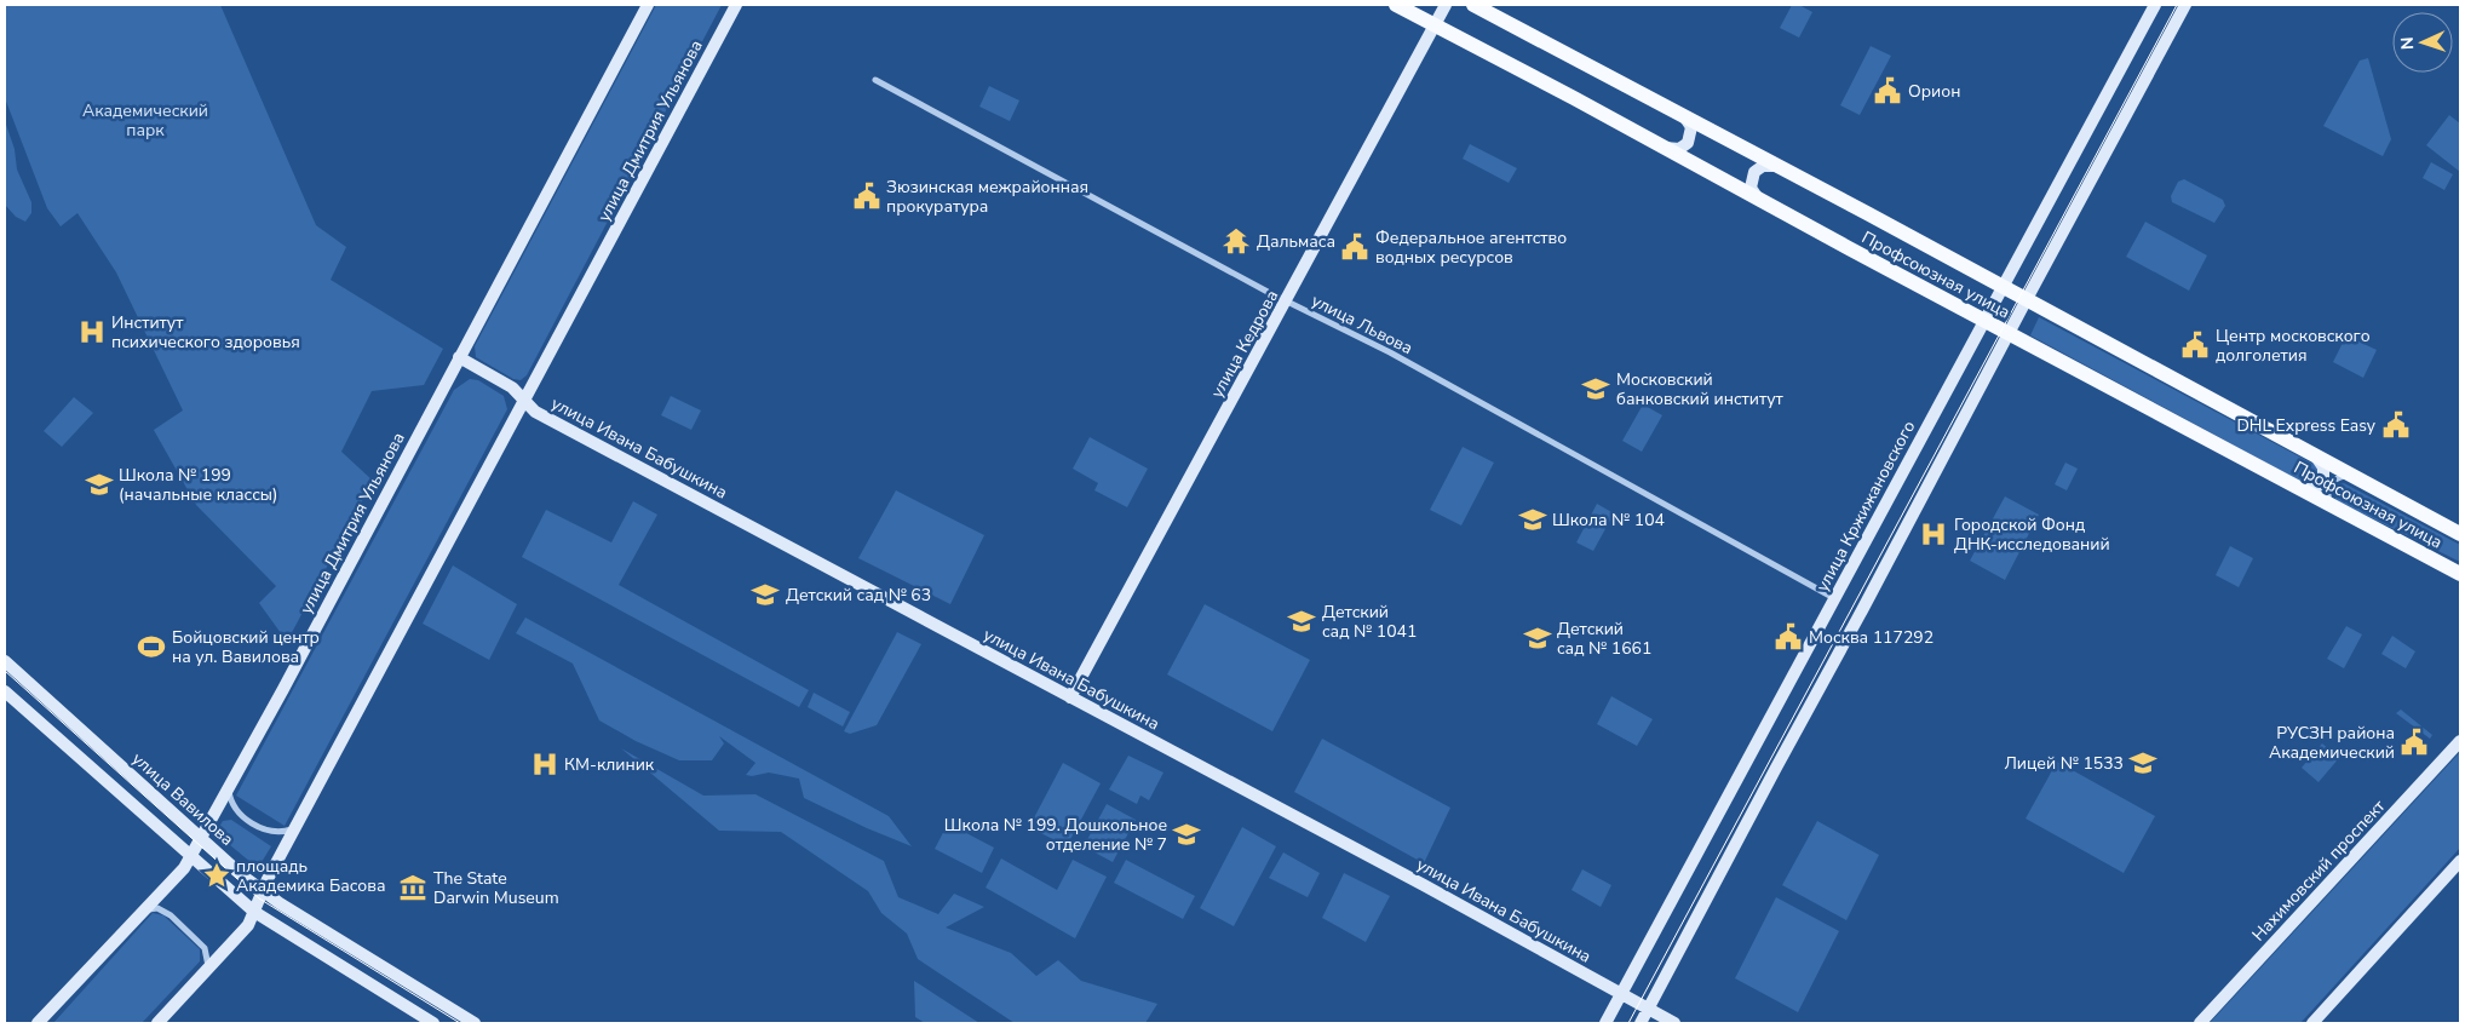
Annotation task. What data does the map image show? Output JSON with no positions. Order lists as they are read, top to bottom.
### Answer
{
  "streets": {
    "main road": ["Профсоюзная улица"],
    "street": [
      "улица Дмитрия Ульянова",
      "улица Львова",
      "улица Кедрова",
      "улица Ивана Бабушкина",
      "улица Кржижановского",
      "улица Вавилова",
      "Нахимовский проспект"
    ]
  },
  "crossings": [
    ["улица Дмитрия Ульянова", "улица Ивана Бабушкина"],
    ["улица Дмитрия Ульянова", "улица Вавилова"],
    ["Профсоюзная улица", "улица Кедрова"],
    ["Профсоюзная улица", "улица Кржижановского"],
    ["улица Львова", "улица Кедрова"],
    ["улица Львова", "улица Кржижановского"],
    ["улица Кедрова", "улица Ивана Бабушкина"],
    ["улица Ивана Бабушкина", "улица Кржижановского"]
  ],
  "parks": ["Академический парк"],
  "places": {
    "public building": [
      "Орион",
      "Зюзинская межрайонная прокуратура",
      "Федеральное агентство водных ресурсов",
      "Центр московского долголетия",
      "DHL Express Easy",
      "Москва 117292",
      "РУСЗН района Академический"
    ],
    "temple": ["Дальмаса"],
    "hospital": ["Институт психического здоровья", "Городской Фонд ДНК-исследований", "КМ-клиник"],
    "school or university": [
      "Московский банковский институт",
      "Школа № 199 (начальные классы)",
      "Школа № 104",
      "Детский сад № 63",
      "Детский сад № 1041",
      "Детский сад № 1661",
      "Лицей № 1533",
      "Школа № 199. Дошкольное отделение № 7"
    ],
    "sports": ["Бойцовский центр на ул. Вавилова"],
    "place": ["площадь Академика Басова"],
    "museum": ["The State Darwin Museum"]
  },
  "north": "left"
}
